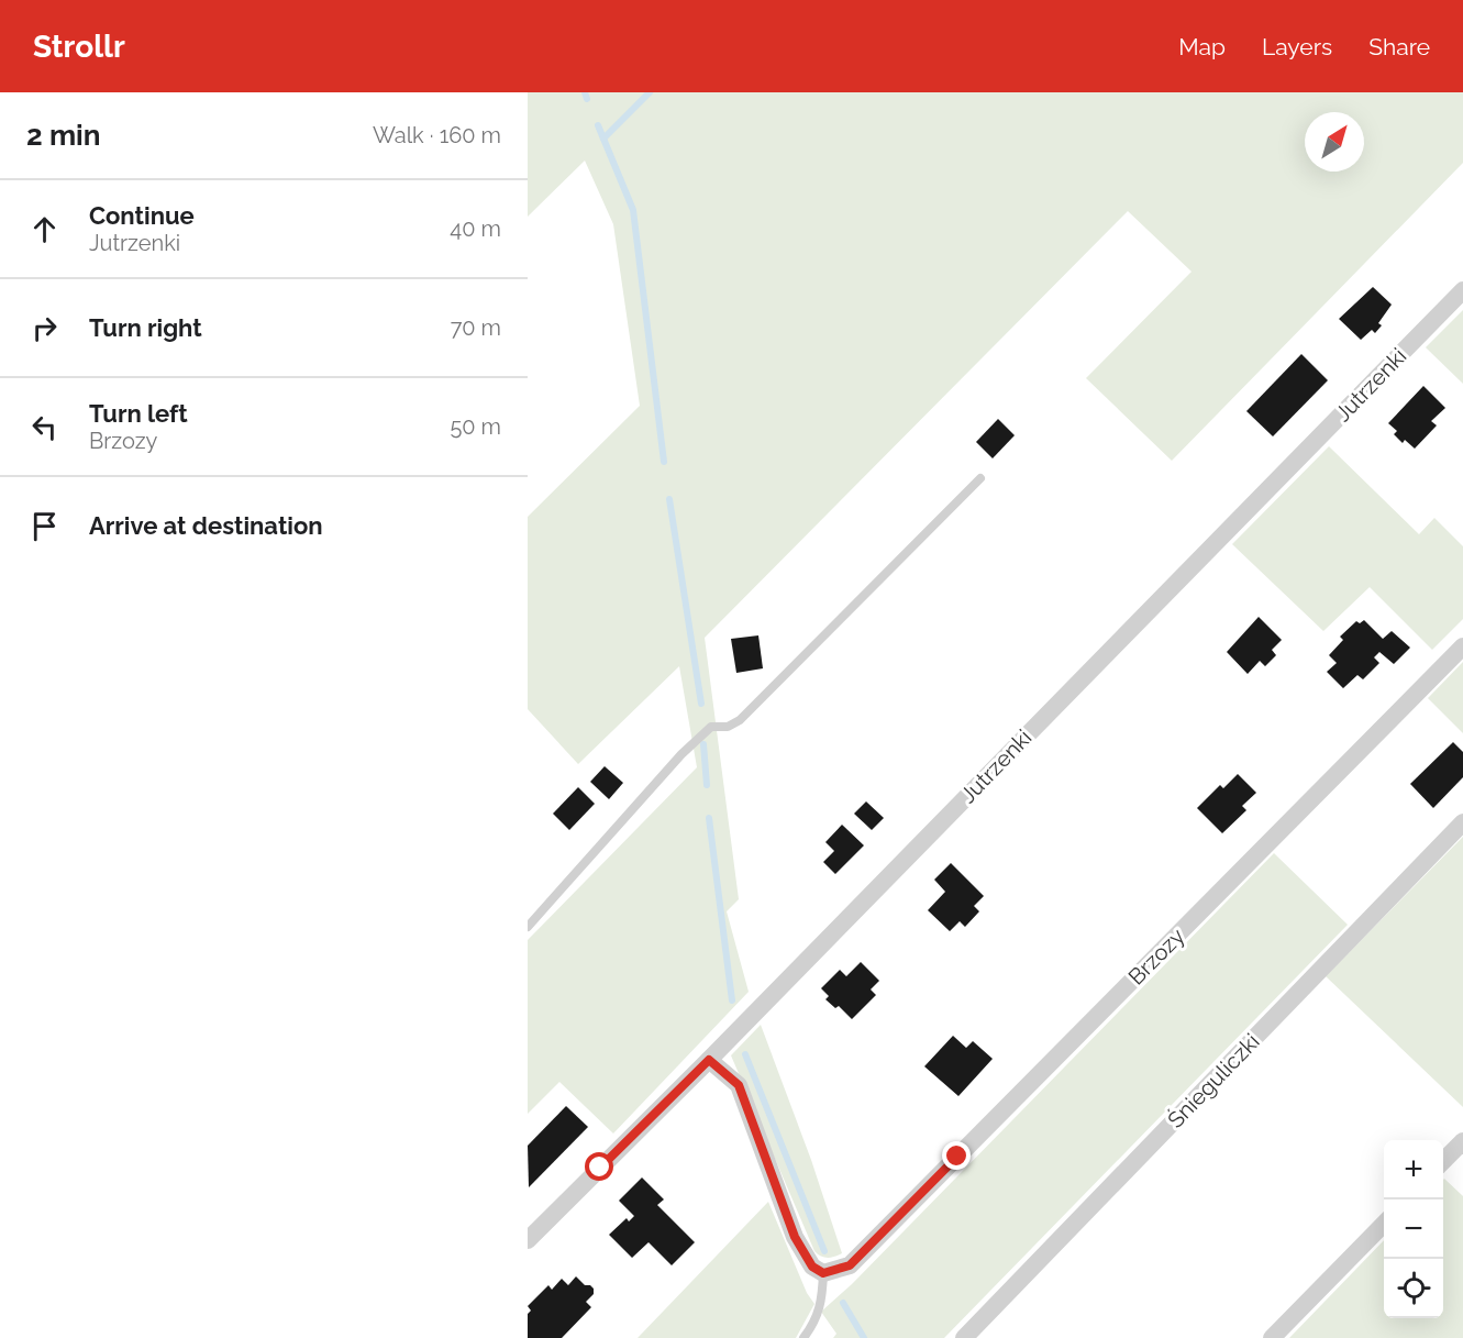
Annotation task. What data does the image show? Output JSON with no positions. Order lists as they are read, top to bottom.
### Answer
{
  "streets": {
    "street": ["Jutrzenki", "Brzozy", "Śnieguliczki"]
  },
  "north": "top right",
  "page": {
    "header": "Strollr",
    "nav": ["Map", "Layers", "Share"],
    "heading": ["2 min", "Walk · 160 m"],
    "list": [
      ["Continue", "Jutrzenki", "40 m"],
      ["Turn right", "70 m"],
      ["Turn left", "Brzozy", "50 m"],
      "Arrive at destination"
    ],
    "map_buttons": ["+", "−"]
  }
}
